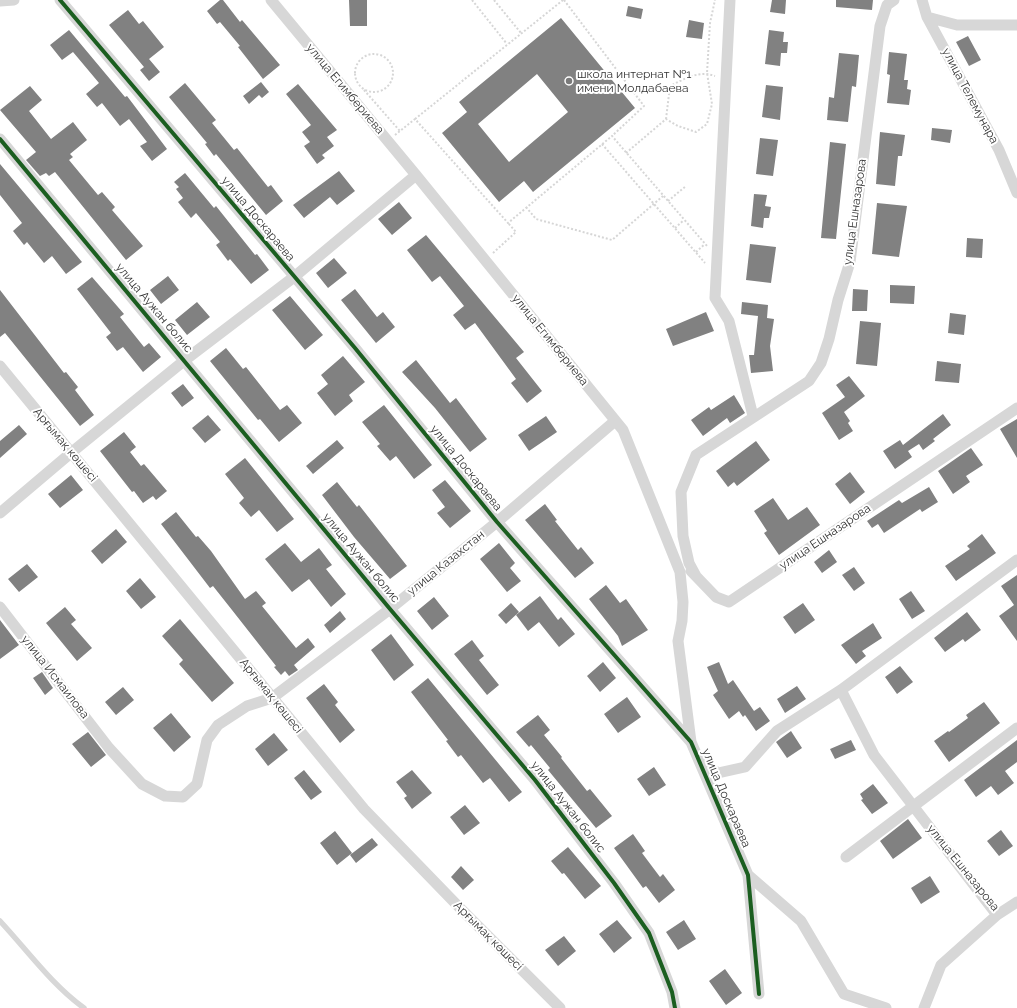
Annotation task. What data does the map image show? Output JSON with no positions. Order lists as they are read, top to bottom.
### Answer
{
  "streets": {
    "street": [
      "улица Егимбериева",
      "улица Телемунара",
      "улица Ешназарова",
      "улица Доскараева",
      "улица Аужан болис",
      "Арғымақ көшесі",
      "улица Казахстан",
      "улица Исмаилова"
    ]
  },
  "crossings": [
    ["улица Егимбериева", "улица Ешназарова"],
    ["улица Егимбериева", "улица Доскараева"],
    ["улица Егимбериева", "улица Казахстан"],
    ["улица Доскараева", "улица Казахстан"],
    ["улица Аужан болис", "улица Казахстан"],
    ["Арғымақ көшесі", "улица Казахстан"],
    ["Арғымақ көшесі", "улица Исмаилова"],
    ["улица Казахстан", "улица Исмаилова"]
  ],
  "places": ["школа интернат №1 имени Молдабаева"]
}
